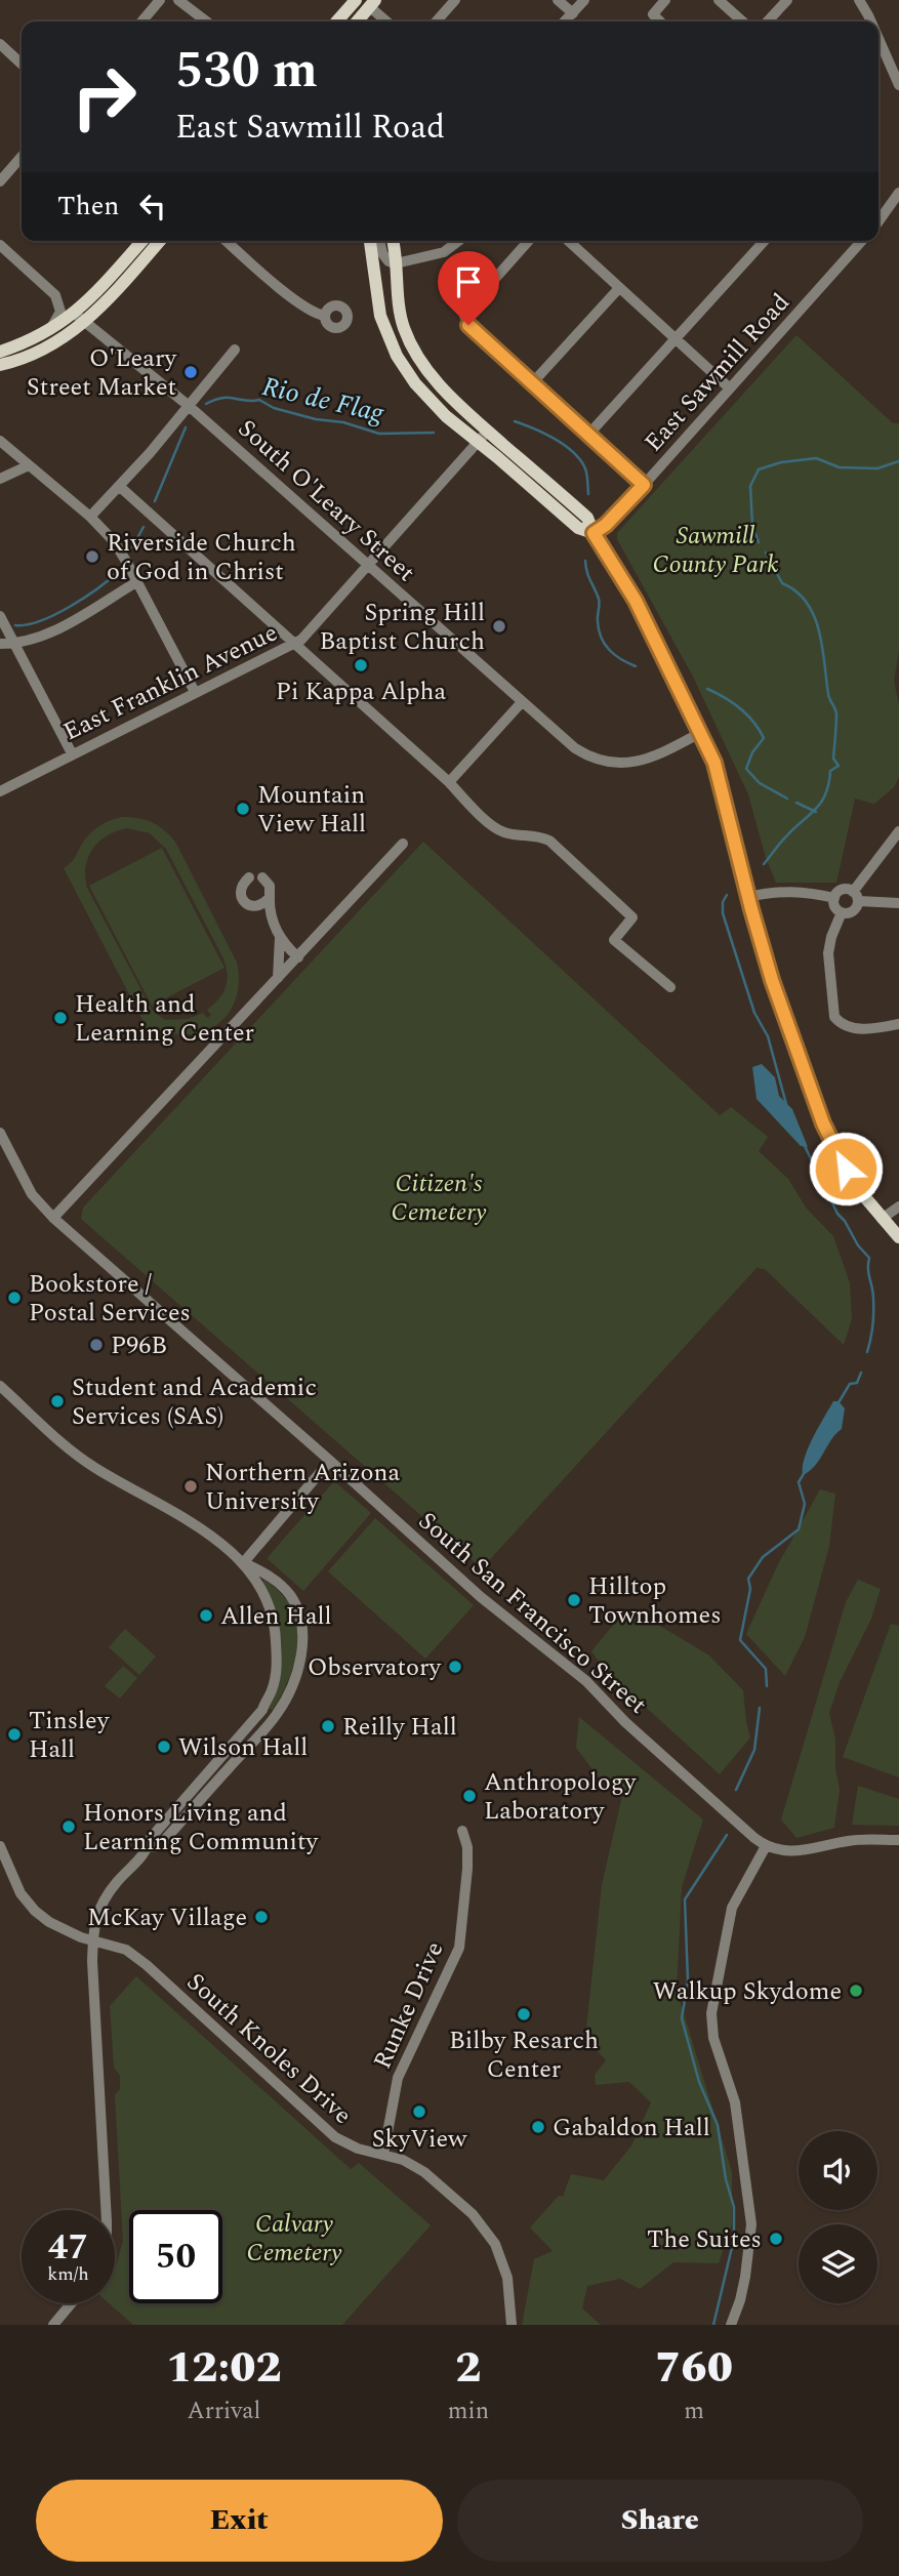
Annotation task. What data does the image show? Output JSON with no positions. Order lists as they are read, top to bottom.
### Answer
{
  "streets": {
    "street": [
      "East Sawmill Road",
      "South O'Leary Street",
      "East Franklin Avenue",
      "South San Francisco Street",
      "Runke Drive",
      "South Knoles Drive"
    ]
  },
  "crossings": [
    ["South O'Leary Street", "East Franklin Avenue"],
    ["Runke Drive", "South Knoles Drive"]
  ],
  "water": ["Rio de Flag"],
  "parks": ["Sawmill County Park", "Citizen's Cemetery", "Calvary Cemetery"],
  "places": [
    "O'Leary Street Market",
    "Riverside Church of God in Christ",
    "Spring Hill Baptist Church",
    "Pi Kappa Alpha",
    "Mountain View Hall",
    "Health and Learning Center",
    "Bookstore / Postal Services",
    "P96B",
    "Student and Academic Services (SAS)",
    "Northern Arizona University",
    "Hilltop Townhomes",
    "Allen Hall",
    "Observatory",
    "Reilly Hall",
    "Tinsley Hall",
    "Wilson Hall",
    "Anthropology Laboratory",
    "Honors Living and Learning Community",
    "McKay Village",
    "Walkup Skydome",
    "Bilby Resarch Center",
    "SkyView",
    "Gabaldon Hall",
    "The Suites"
  ],
  "page": {
    "turn": ["530 m", "East Sawmill Road"],
    "then": "Then",
    "speed": "47 km/h",
    "limit": "50",
    "eta": [
      "12:02",
      "Arrival",
      "2",
      "min",
      "760",
      "m"
    ],
    "buttons": ["Exit", "Share"]
  }
}
